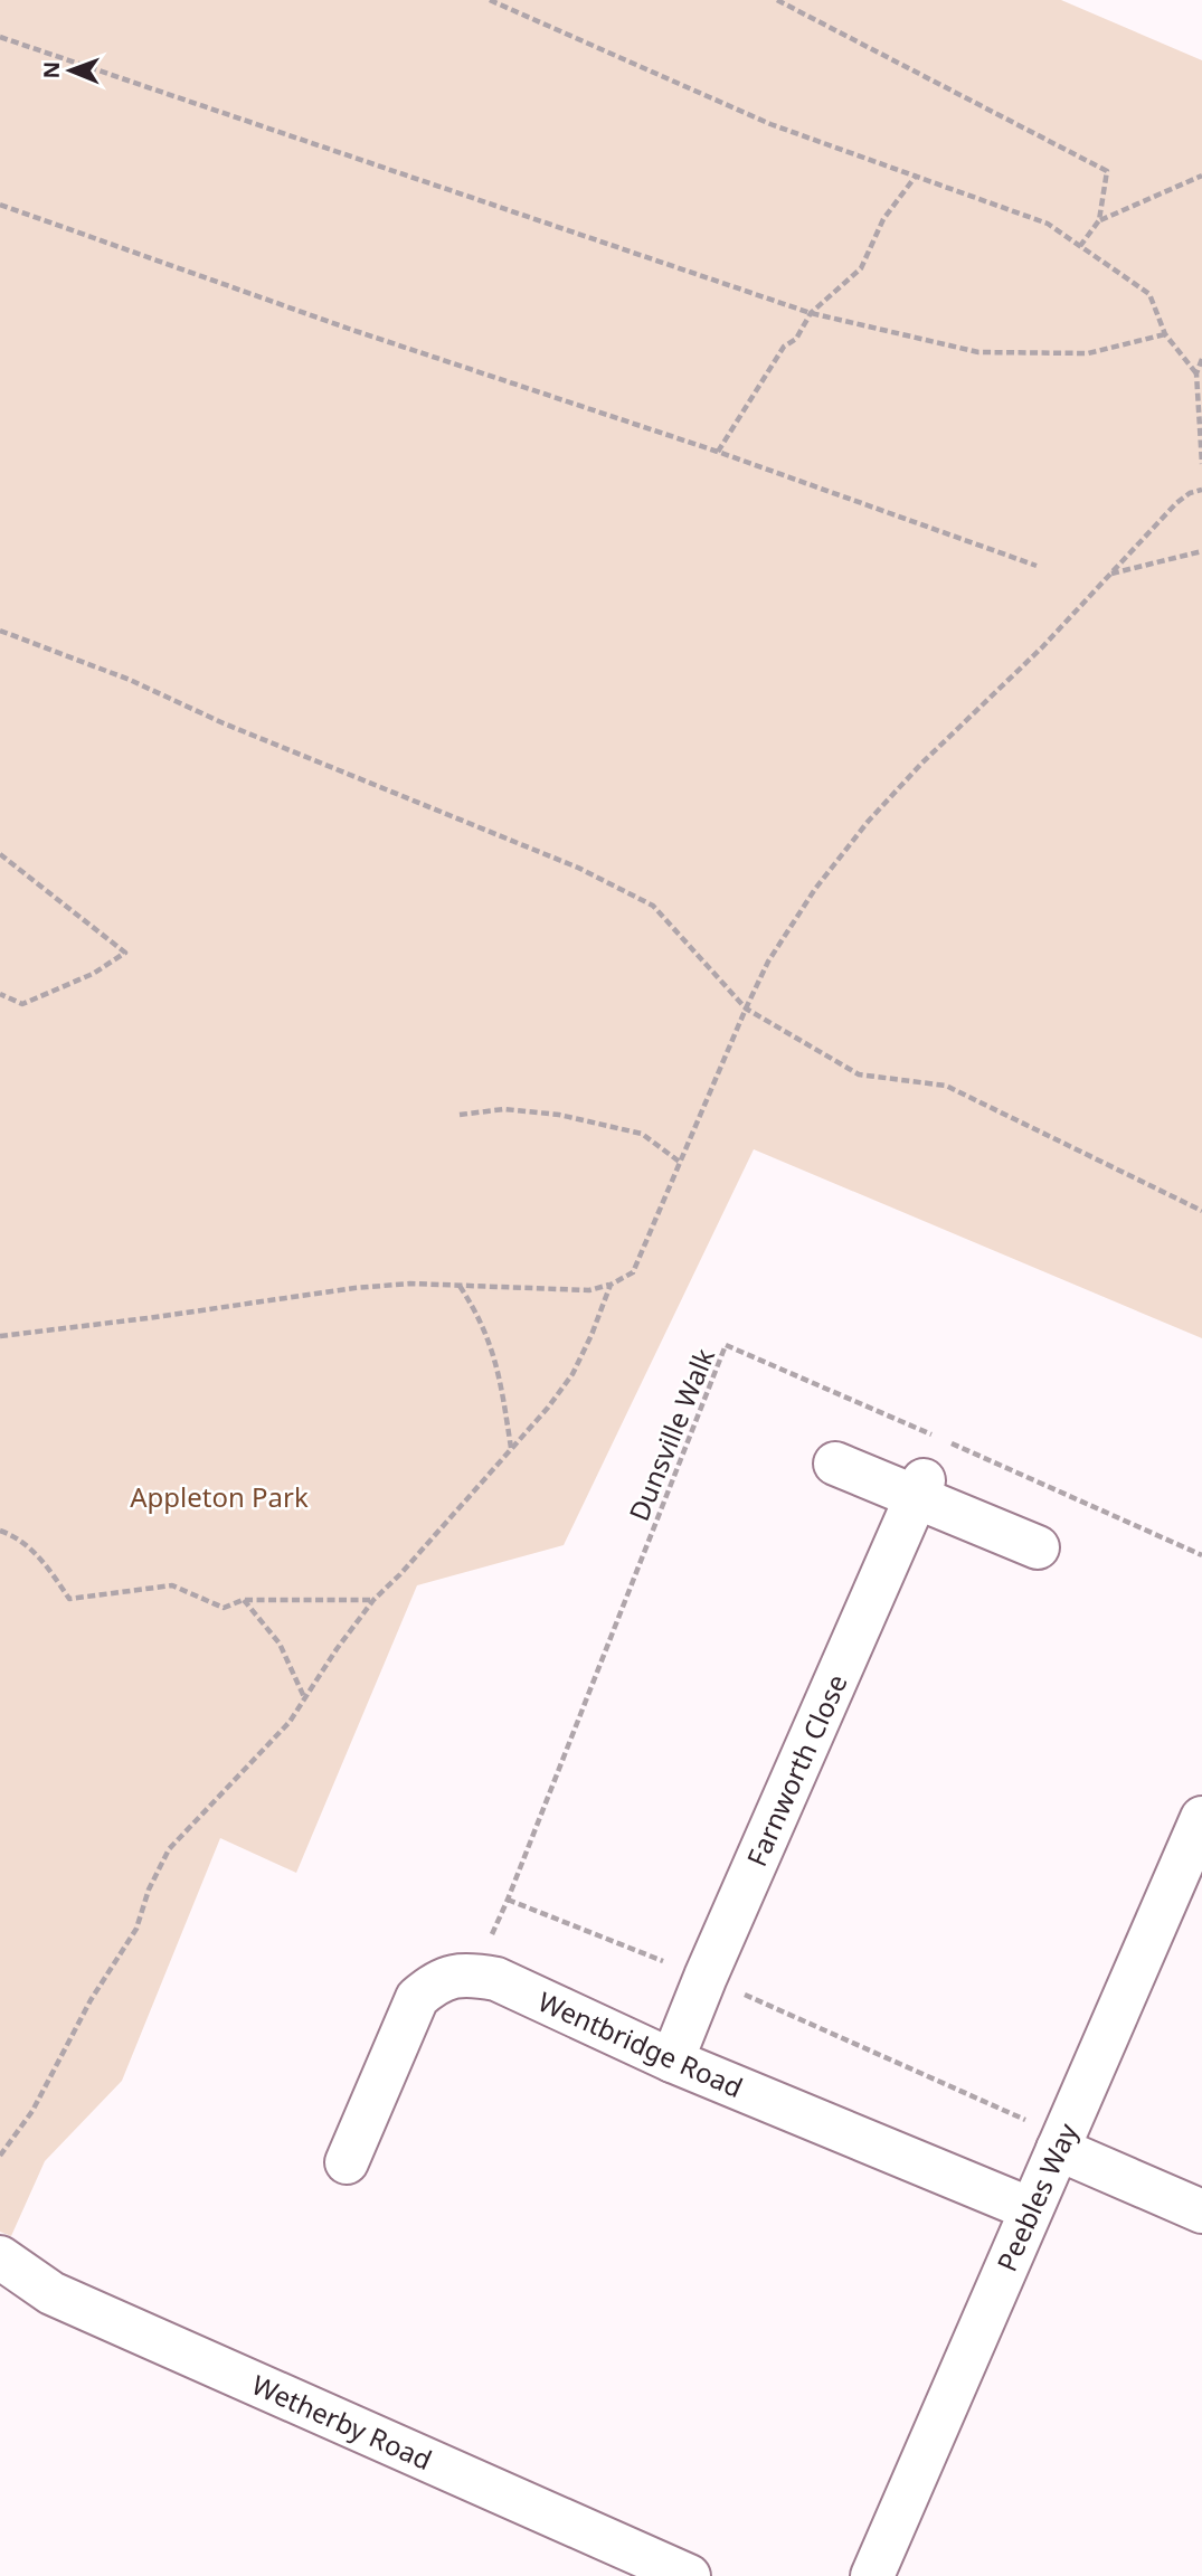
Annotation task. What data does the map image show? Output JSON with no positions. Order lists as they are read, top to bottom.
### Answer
{
  "streets": {
    "street": [
      "Farnworth Close",
      "Wentbridge Road",
      "Peebles Way",
      "Wetherby Road"
    ],
    "path": ["Dunsville Walk"]
  },
  "crossings": [
    ["Dunsville Walk", "Wentbridge Road"],
    ["Farnworth Close", "Wentbridge Road"],
    ["Wentbridge Road", "Peebles Way"]
  ],
  "parks": ["Appleton Park"],
  "north": "left"
}
